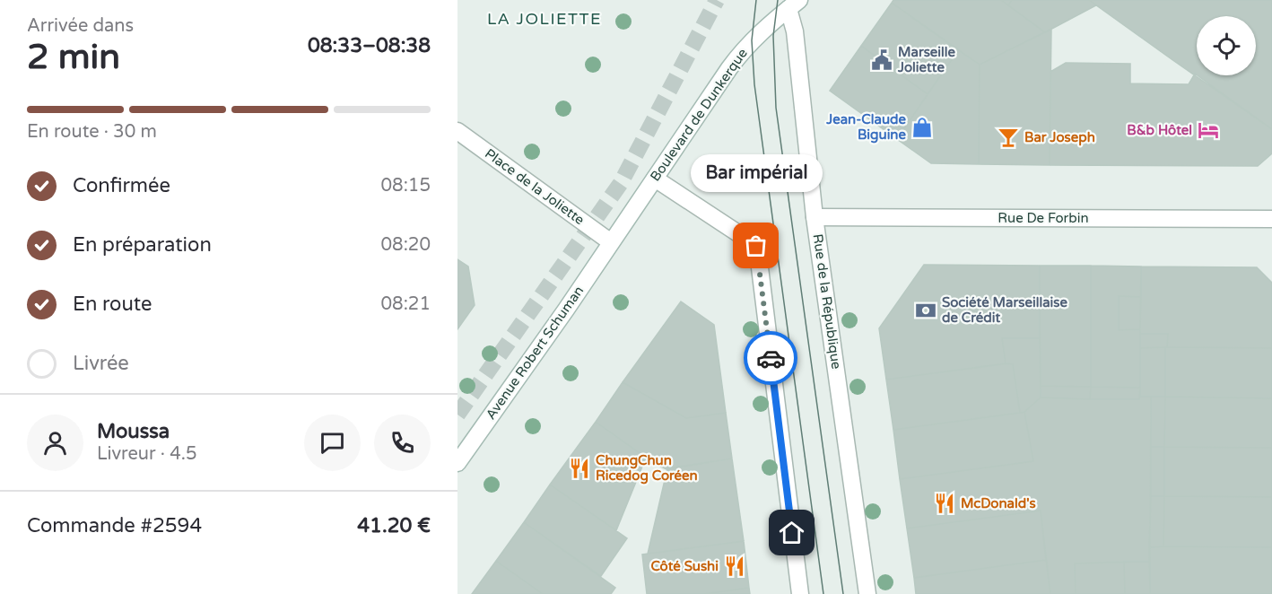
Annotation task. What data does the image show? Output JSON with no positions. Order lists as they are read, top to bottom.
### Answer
{
  "streets": {
    "street": [
      "Boulevard de Dunkerque",
      "Place de la Joliette",
      "Rue De Forbin",
      "Rue de la République",
      "Avenue Robert Schuman"
    ]
  },
  "crossings": [
    ["Boulevard de Dunkerque", "Place de la Joliette"],
    ["Boulevard de Dunkerque", "Rue de la République"],
    ["Boulevard de Dunkerque", "Avenue Robert Schuman"],
    ["Place de la Joliette", "Avenue Robert Schuman"],
    ["Rue De Forbin", "Rue de la République"]
  ],
  "districts": ["LA JOLIETTE"],
  "places": {
    "public building": ["Marseille Joliette"],
    "shop": ["Jean-Claude Biguine"],
    "hotel": ["B&b Hôtel"],
    "bar": ["Bar Joseph"],
    "other": ["Bar impérial"],
    "bank": ["Société Marseillaise de Crédit"],
    "restaurant": ["ChungChun Ricedog Coréen", "McDonald's", "Côté Sushi"]
  },
  "page": {
    "heading": ["2 min", "Arrivée dans", "08:33–08:38"],
    "panel": [
      "Moussa",
      "Livreur · 4.5",
      "Commande #2594",
      "41.20 €"
    ],
    "bar": "En route · 30 m",
    "bubble": "Bar impérial",
    "list": [
      ["Confirmée", "08:15"],
      ["En préparation", "08:20"],
      ["En route", "08:21"],
      "Livrée"
    ]
  }
}
